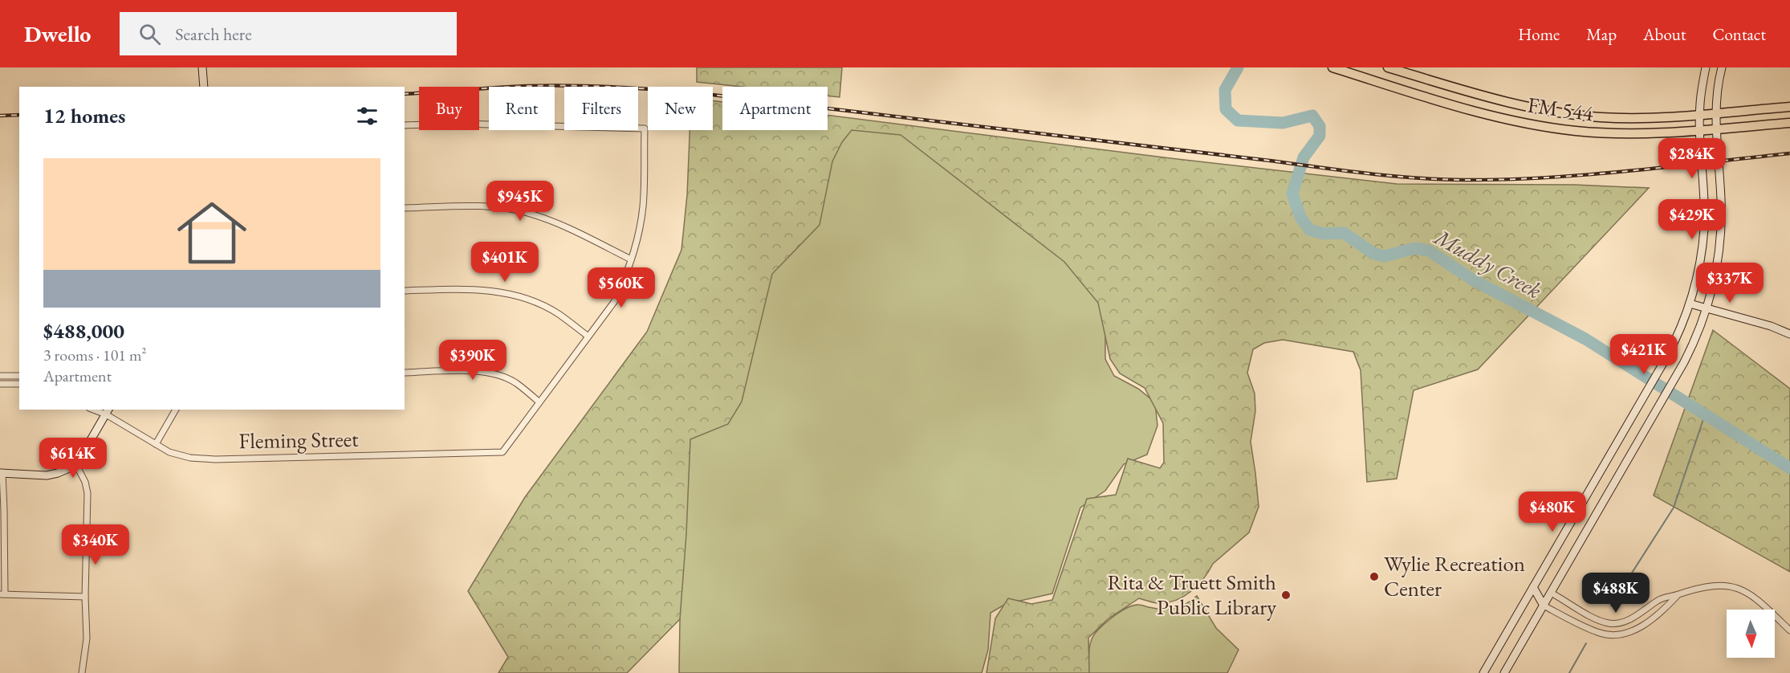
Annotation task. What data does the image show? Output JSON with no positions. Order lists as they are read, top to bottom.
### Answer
{
  "streets": {
    "main road": ["FM 544"],
    "street": ["Fleming Street"]
  },
  "water": ["Muddy Creek"],
  "places": ["Wylie Recreation Center", "Rita & Truett Smith Public Library"],
  "north": "bottom",
  "page": {
    "header": "Dwello",
    "search": "Search here",
    "nav": [
      "Home",
      "Map",
      "About",
      "Contact"
    ],
    "chip": [
      "Buy",
      "Rent",
      "Filters",
      "New",
      "Apartment"
    ],
    "heading": "12 homes",
    "price": [
      "$284K",
      "$945K",
      "$429K",
      "$401K",
      "$337K",
      "$560K",
      "$421K",
      "$390K",
      "$614K",
      "$480K",
      "$340K",
      "$488K"
    ],
    "list": [
      {
        "name": "$488,000",
        "note": "3 rooms · 101 m² · Apartment"
      }
    ]
  }
}
